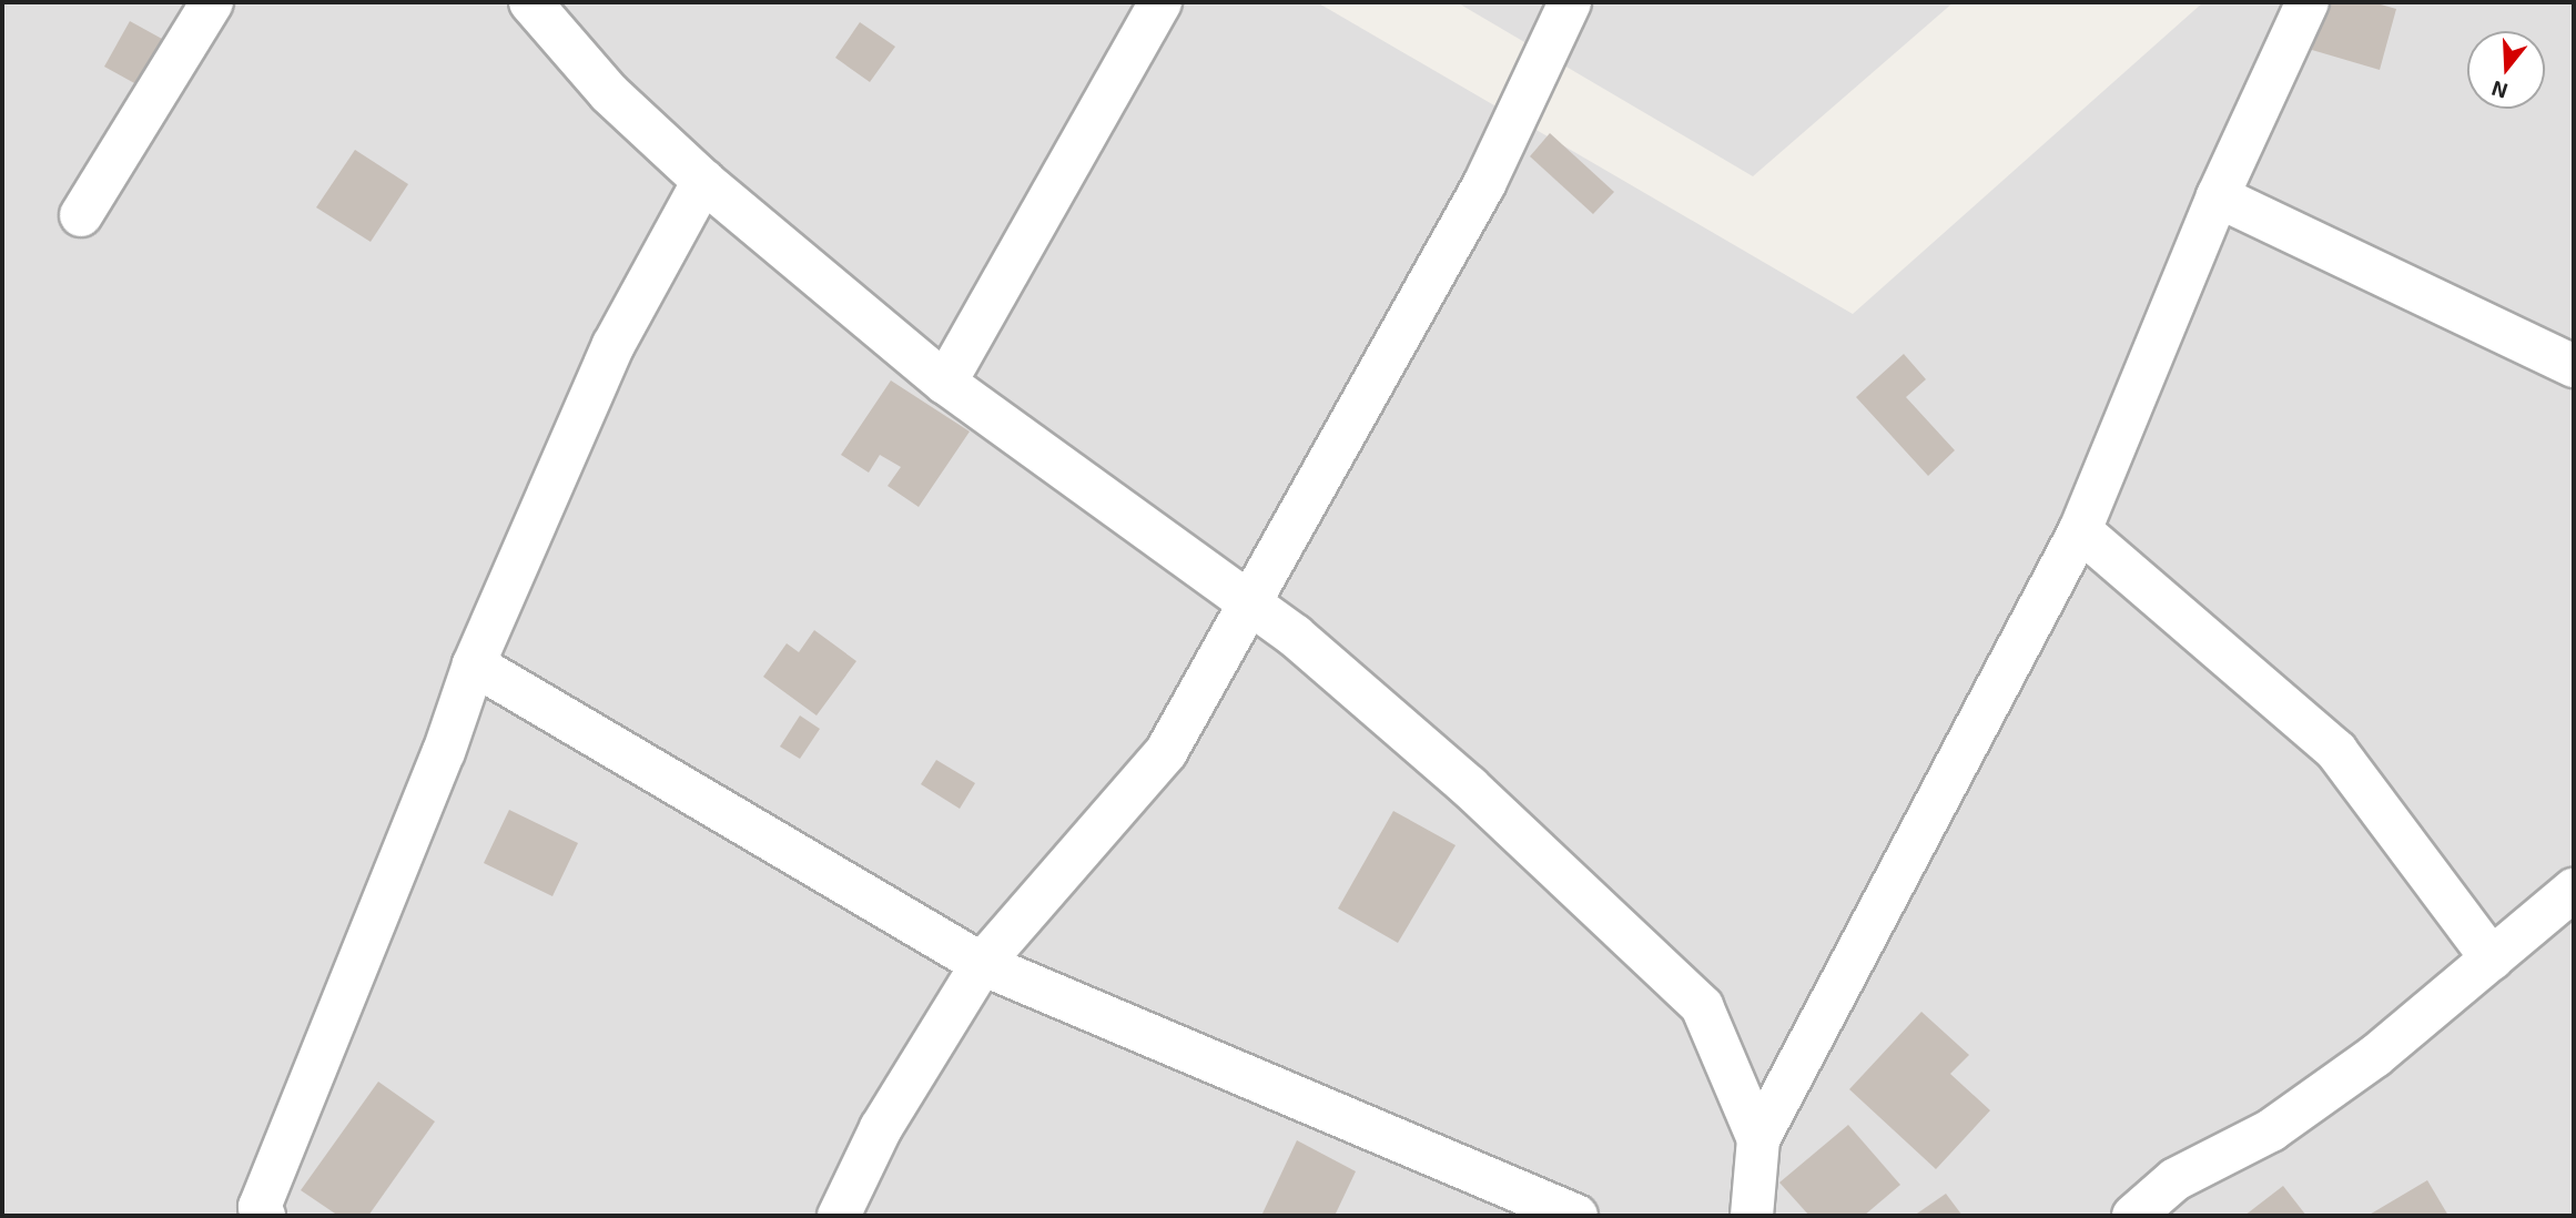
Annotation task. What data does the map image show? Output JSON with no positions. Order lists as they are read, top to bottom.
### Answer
{
  "north": "bottom"
}
